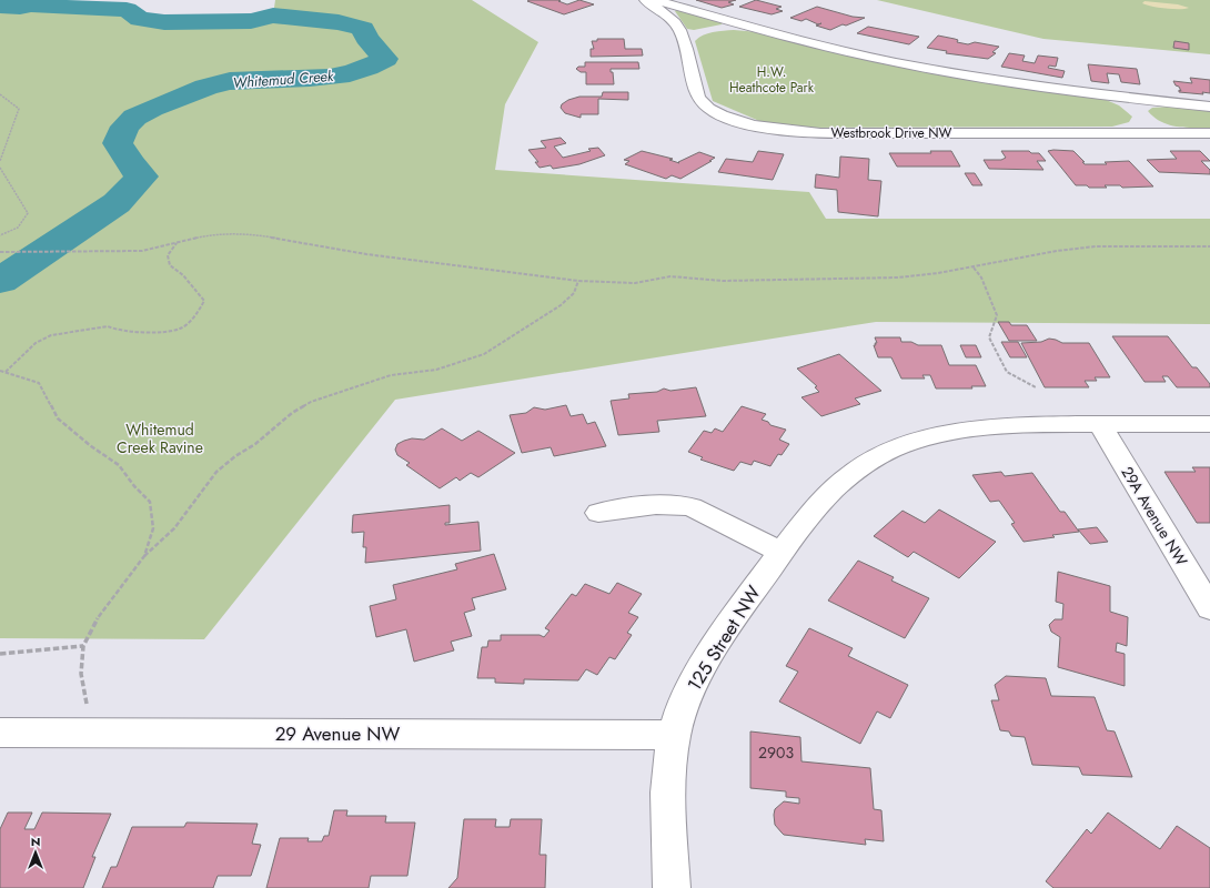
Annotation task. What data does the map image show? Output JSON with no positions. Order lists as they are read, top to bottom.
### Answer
{
  "streets": {
    "street": [
      "Westbrook Drive NW",
      "29A Avenue NW",
      "125 Street NW",
      "29 Avenue NW"
    ]
  },
  "crossings": [
    ["29A Avenue NW", "125 Street NW"],
    ["125 Street NW", "29 Avenue NW"]
  ],
  "water": ["Whitemud Creek"],
  "parks": ["H.W. Heathcote Park", "Whitemud Creek Ravine"],
  "house_numbers": ["2903"],
  "north": "top"
}
